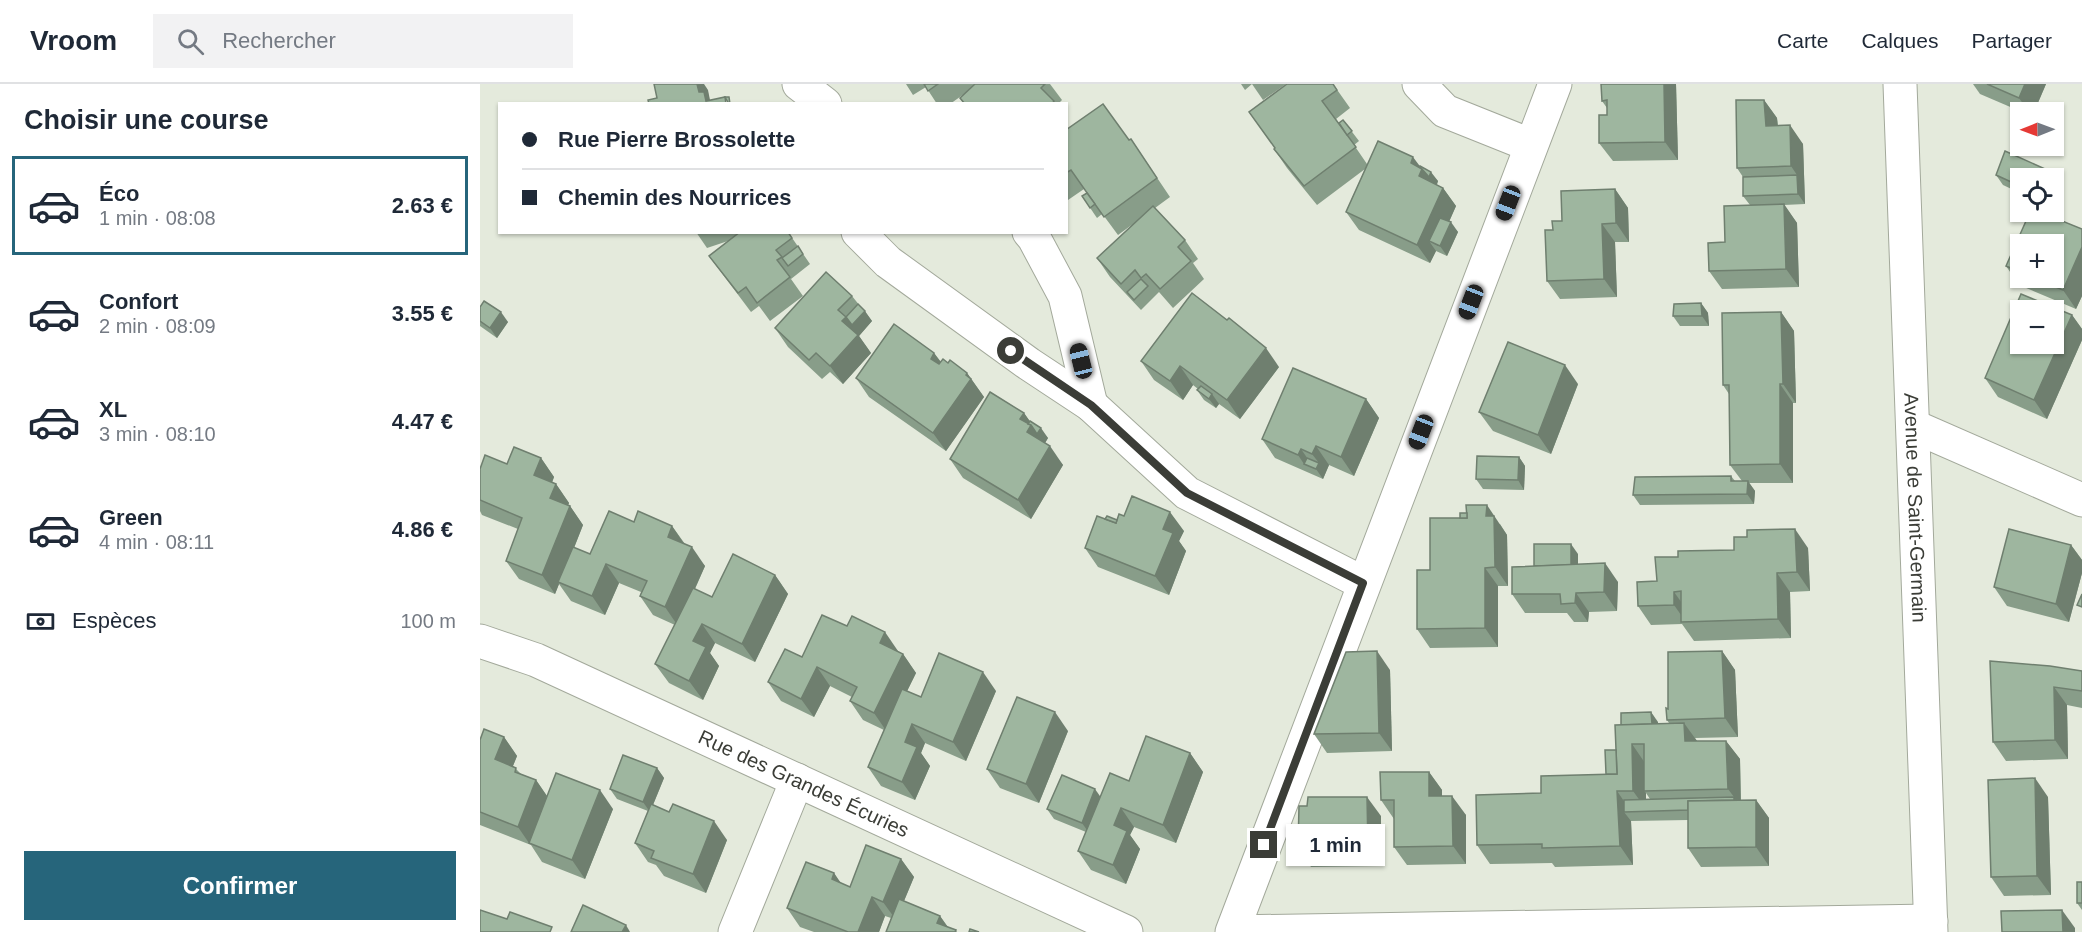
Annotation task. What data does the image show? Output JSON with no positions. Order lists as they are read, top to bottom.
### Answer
{
  "streets": {
    "street": ["Avenue de Saint-Germain", "Rue des Grandes Écuries"]
  },
  "north": "left",
  "page": {
    "header": "Vroom",
    "search": "Rechercher",
    "nav": ["Carte", "Calques", "Partager"],
    "heading": "Choisir une course",
    "map_buttons": ["+", "−"],
    "banner": ["Rue Pierre Brossolette", "Chemin des Nourrices"],
    "list": [
      {
        "name": "Éco",
        "note": "1 min · 08:08",
        "value": "2.63 €"
      },
      {
        "name": "Confort",
        "note": "2 min · 08:09",
        "value": "3.55 €"
      },
      {
        "name": "XL",
        "note": "3 min · 08:10",
        "value": "4.47 €"
      },
      {
        "name": "Green",
        "note": "4 min · 08:11",
        "value": "4.86 €"
      }
    ],
    "pay": ["Espèces", "100 m"],
    "bubble": "1 min",
    "buttons": "Confirmer"
  }
}
